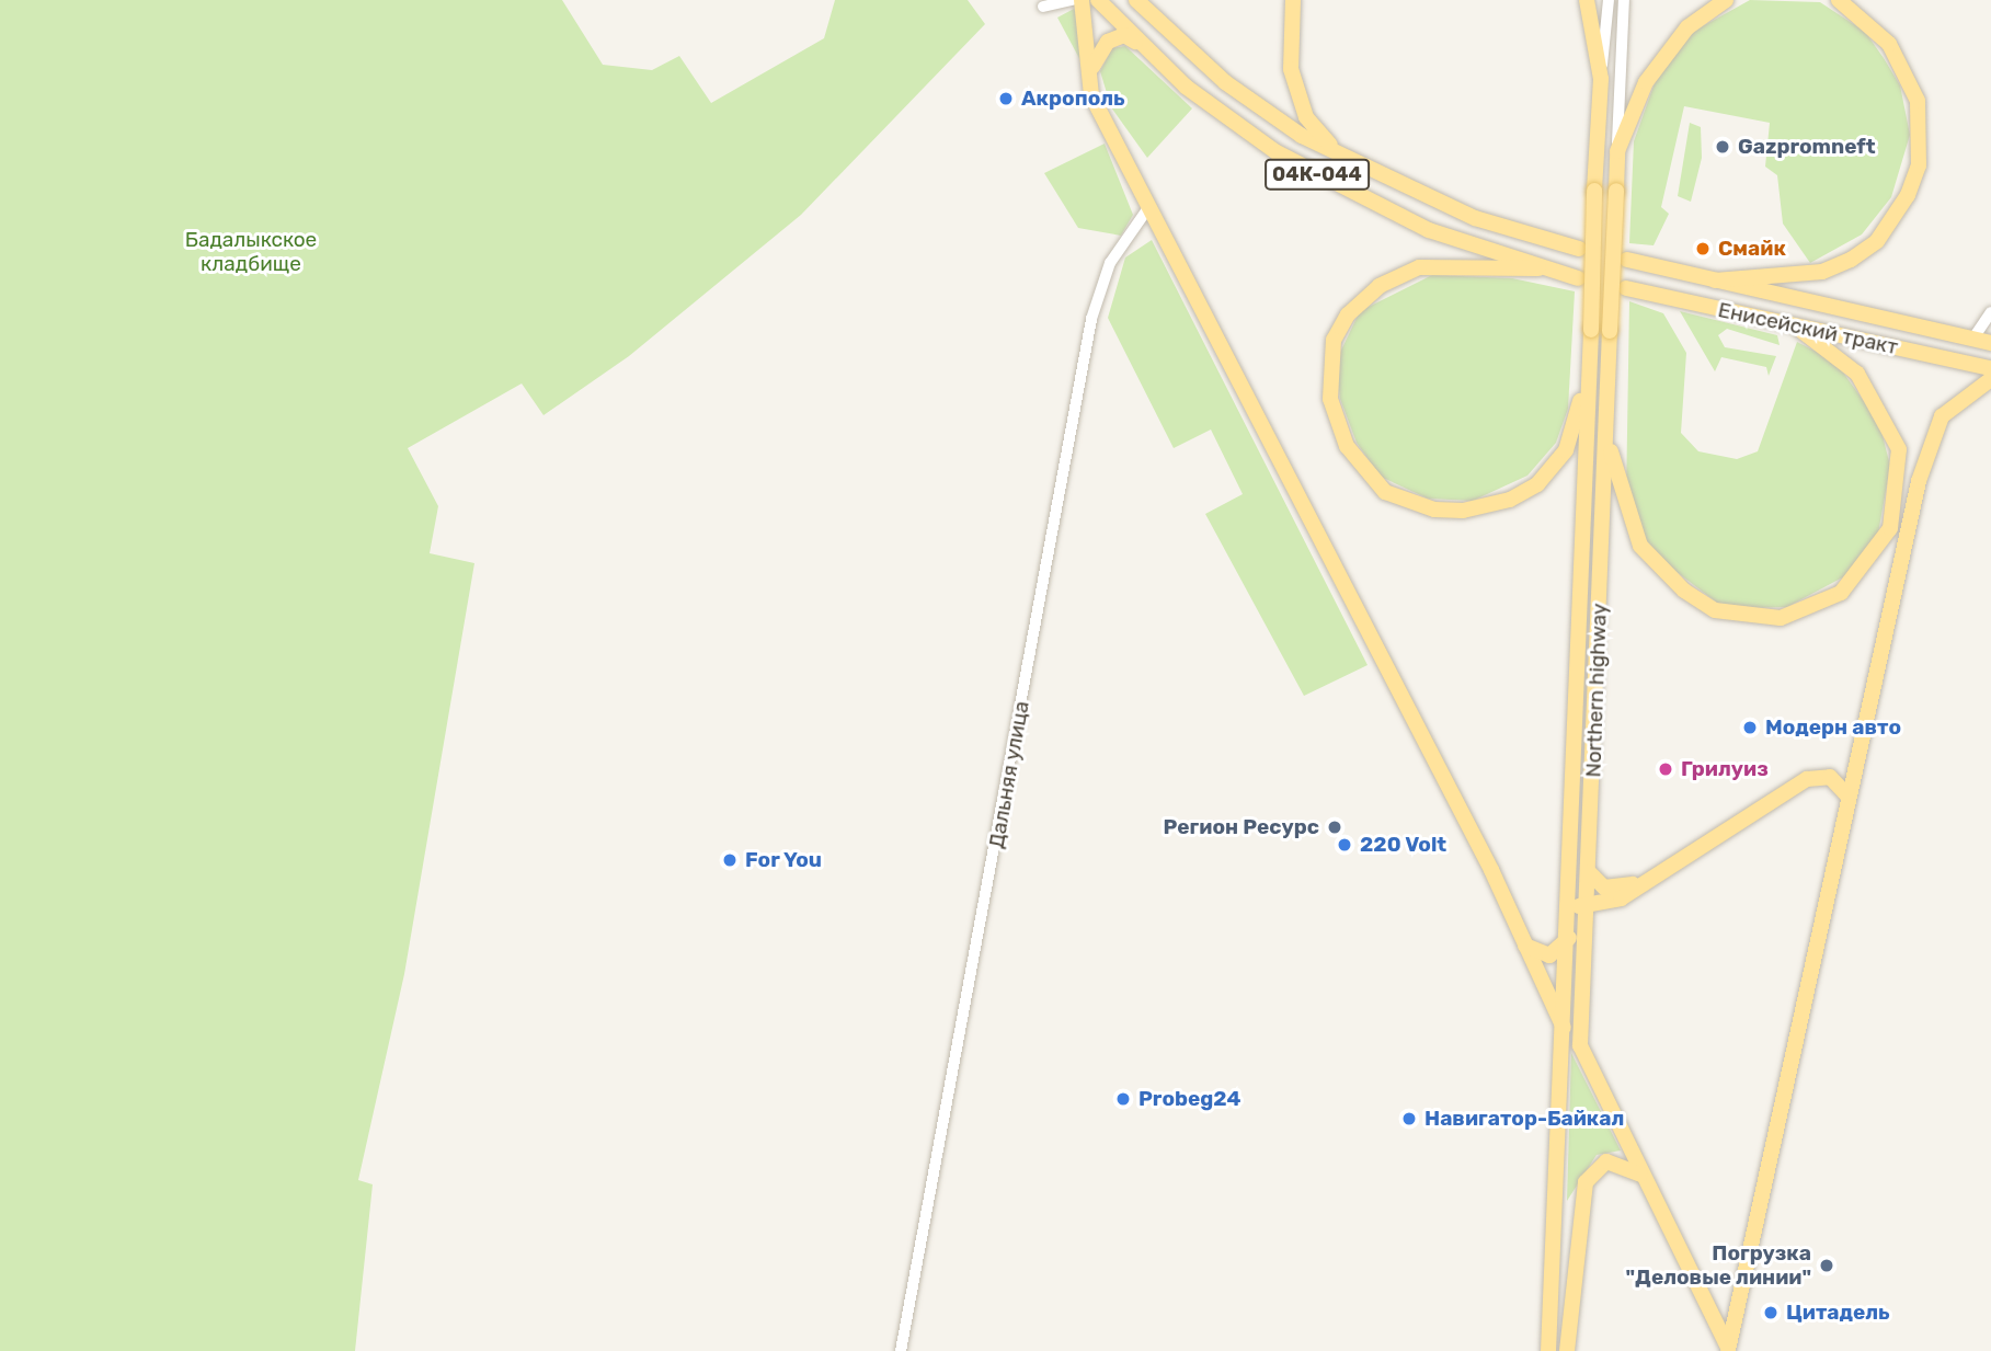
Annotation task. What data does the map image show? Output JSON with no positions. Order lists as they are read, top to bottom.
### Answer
{
  "streets": {
    "main road": ["04К-044", "Енисейский тракт", "Northern highway"],
    "street": ["Дальняя улица"]
  },
  "parks": ["Бадалыкское кладбище"],
  "places": [
    "Акрополь",
    "Gazpromneft",
    "Смайк",
    "Модерн авто",
    "Грилуиз",
    "Регион Ресурс",
    "220 Volt",
    "For You",
    "Probeg24",
    "Навигатор-Байкал",
    "Погрузка \"Деловые линии\"",
    "Цитадель"
  ]
}
